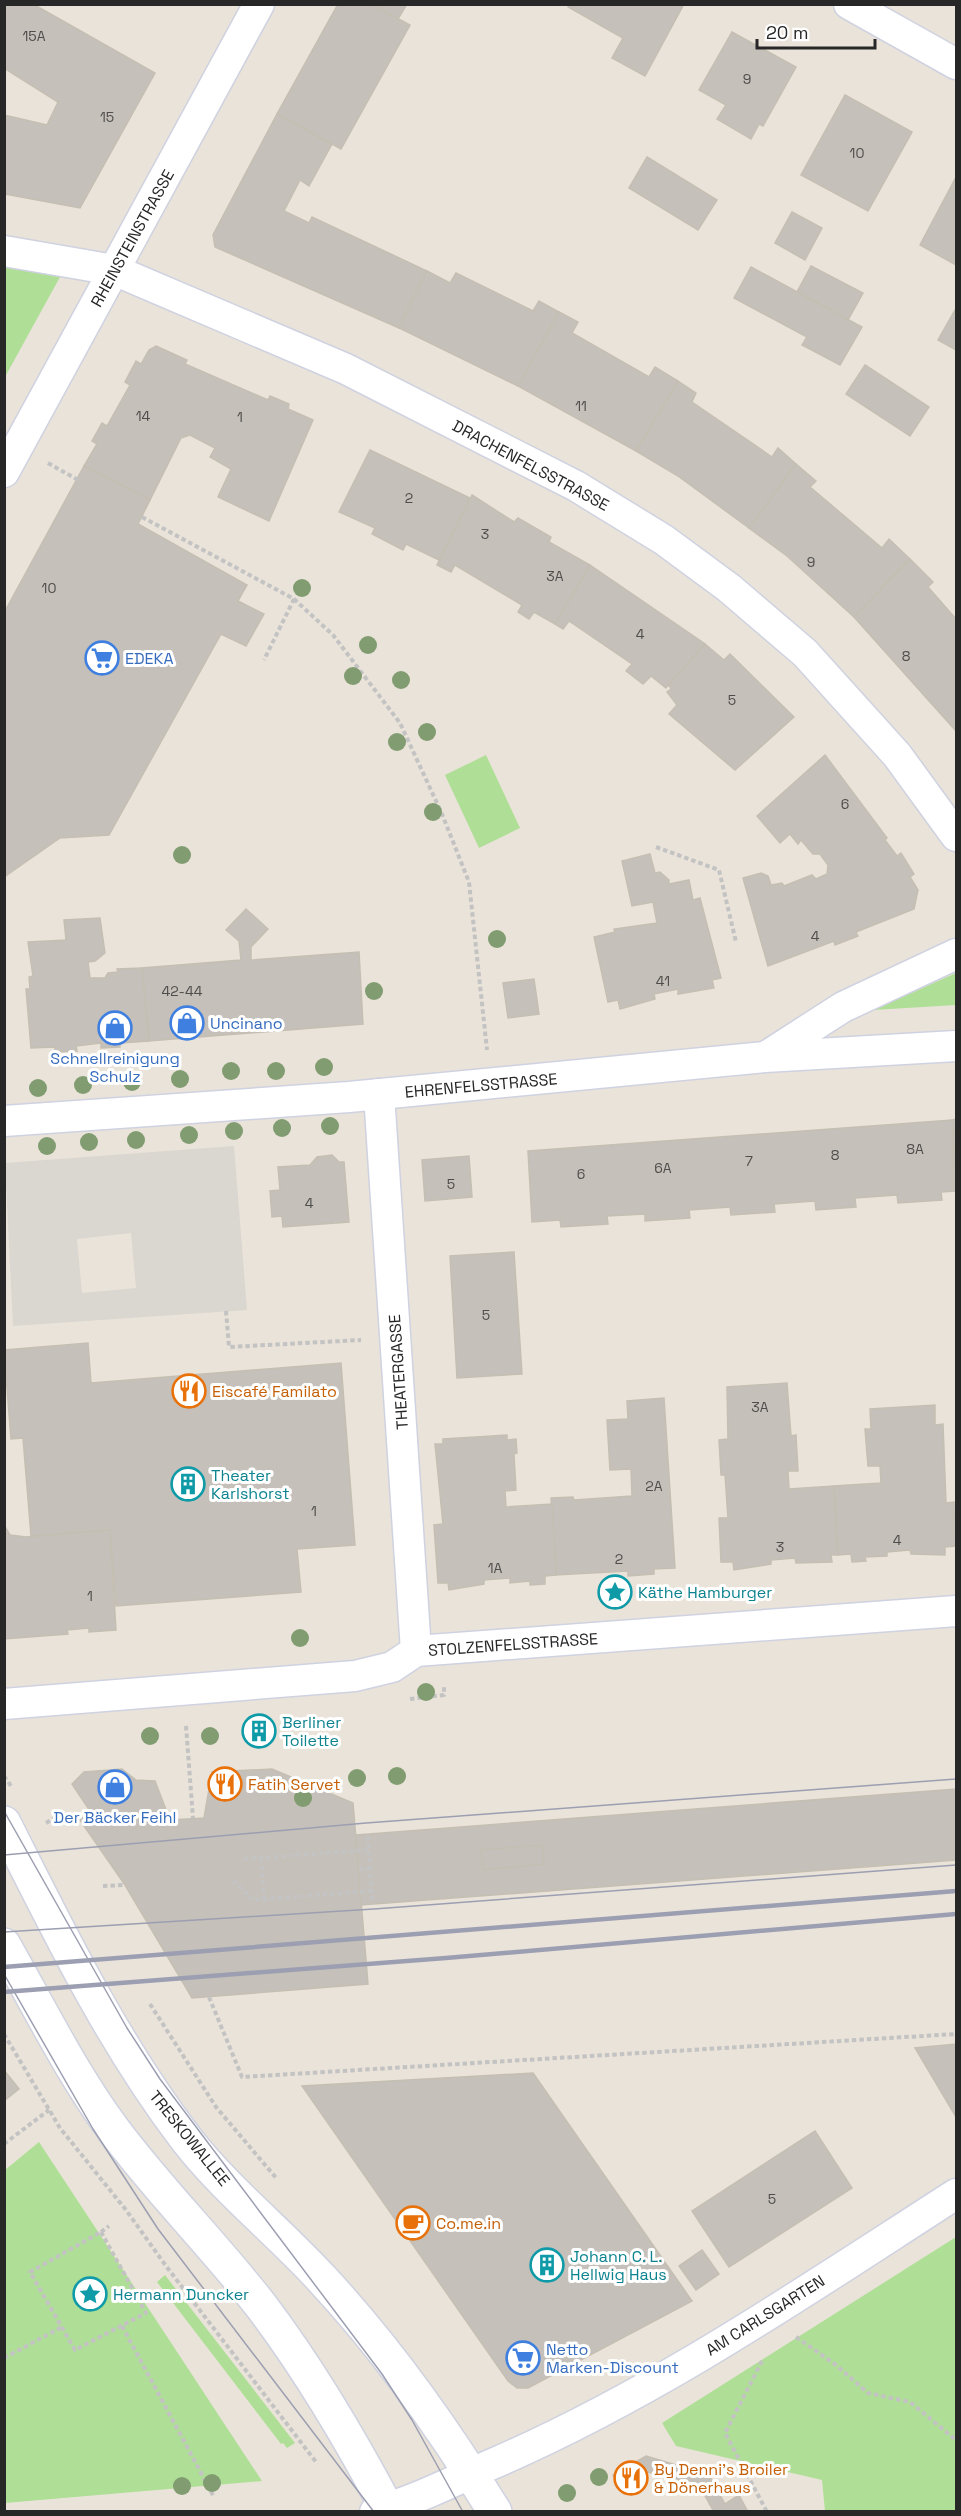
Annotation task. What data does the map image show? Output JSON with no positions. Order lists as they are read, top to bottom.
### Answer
{
  "streets": {
    "main road": ["TRESKOWALLEE"],
    "street": [
      "RHEINSTEINSTRASSE",
      "DRACHENFELSSTRASSE",
      "EHRENFELSSTRASSE",
      "THEATERGASSE",
      "STOLZENFELSSTRASSE",
      "AM CARLSGARTEN"
    ]
  },
  "crossings": [
    ["RHEINSTEINSTRASSE", "DRACHENFELSSTRASSE"],
    ["EHRENFELSSTRASSE", "THEATERGASSE"],
    ["THEATERGASSE", "STOLZENFELSSTRASSE"],
    ["TRESKOWALLEE", "AM CARLSGARTEN"]
  ],
  "places": {
    "supermarket": ["EDEKA", "Netto Marken-Discount"],
    "shop": ["Uncinano", "Schnellreinigung Schulz", "Der Bäcker Feihl"],
    "restaurant": ["Eiscafé Familato", "Fatih Servet", "By Denni's Broiler & Dönerhaus"],
    "building": ["Theater Karlshorst", "Berliner Toilette", "Johann C. L. Hellwig Haus"],
    "place": ["Käthe Hamburger", "Hermann Duncker"],
    "cafe": ["Co.me.in"]
  },
  "house_numbers": [
    "15A",
    "9",
    "15",
    "10",
    "11",
    "14",
    "1",
    "2",
    "3",
    "9",
    "3A",
    "10",
    "4",
    "8",
    "5",
    "6",
    "4",
    "41",
    "42-44",
    "8A",
    "8",
    "7",
    "6A",
    "6",
    "5",
    "4",
    "5",
    "3A",
    "2A",
    "1",
    "4",
    "3",
    "2",
    "1A",
    "1",
    "5"
  ],
  "scale_bar": "20 m"
}
